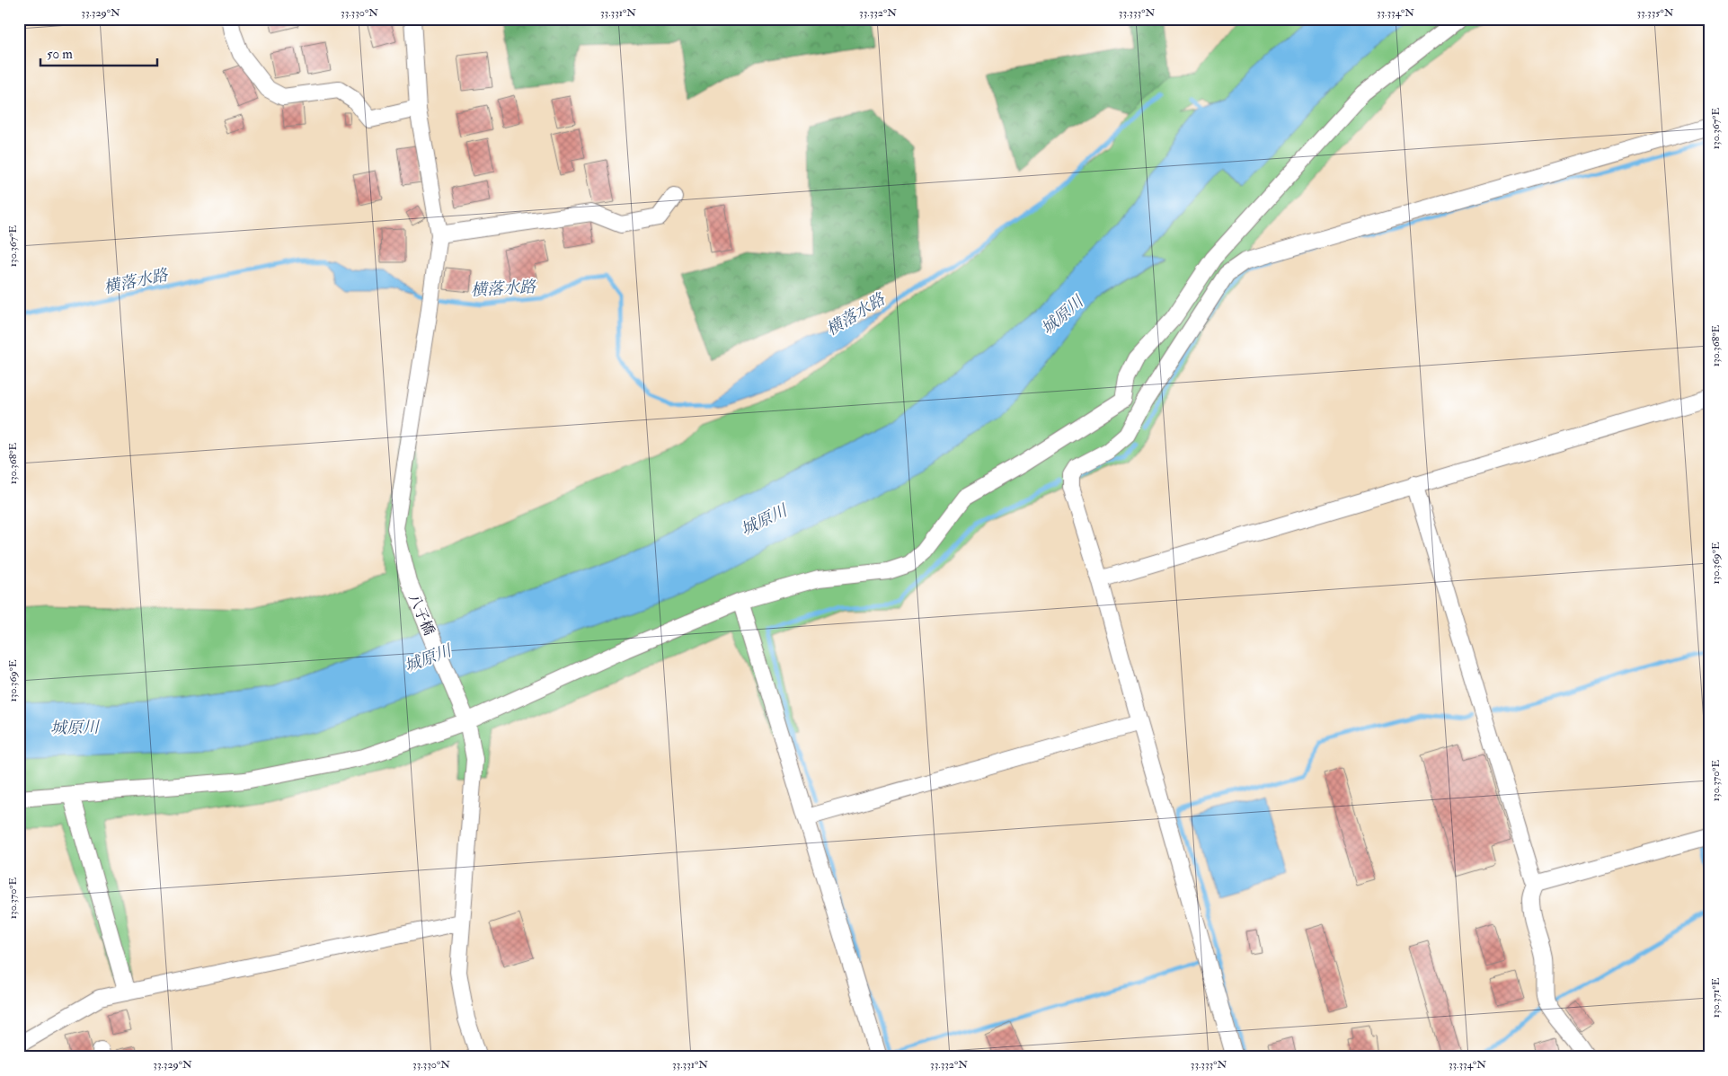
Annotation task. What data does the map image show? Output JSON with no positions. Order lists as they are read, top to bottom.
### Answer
{
  "streets": {
    "street": ["八子橋"]
  },
  "water": ["横落水路", "城原川"],
  "scale_bar": "50 m",
  "coordinates": [
    "33.329°N",
    "33.330°N",
    "33.331°N",
    "33.332°N",
    "33.333°N",
    "33.334°N",
    "33.335°N",
    "130.367°E",
    "130.368°E",
    "130.369°E",
    "130.370°E",
    "130.371°E"
  ]
}
